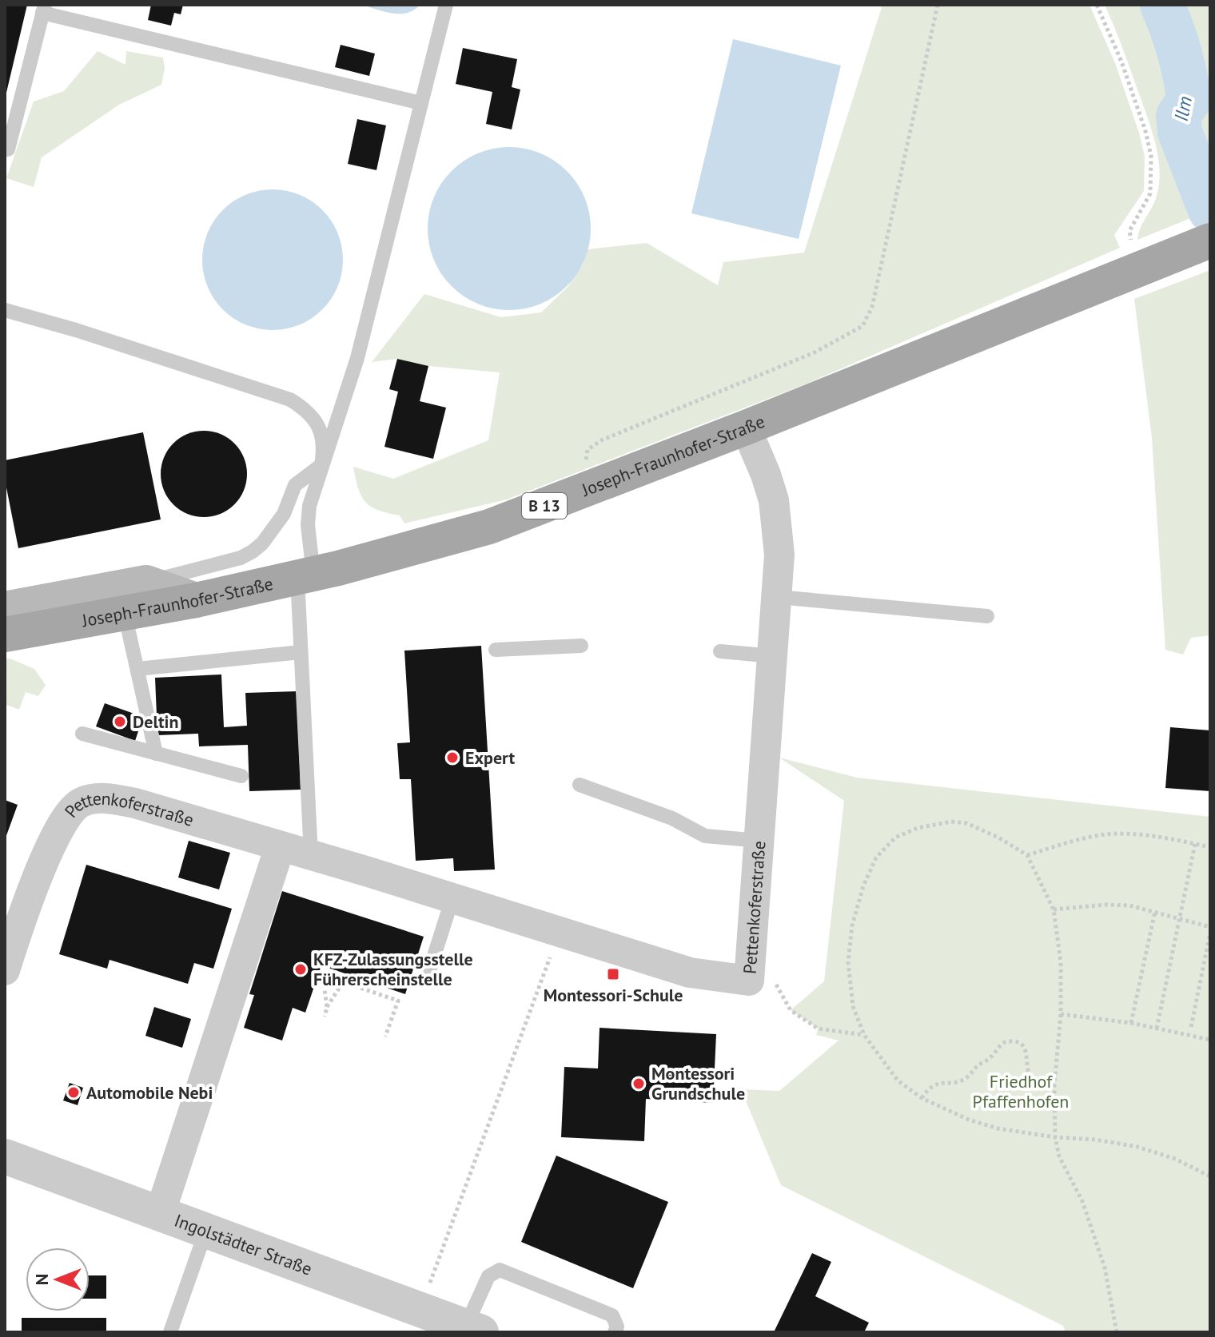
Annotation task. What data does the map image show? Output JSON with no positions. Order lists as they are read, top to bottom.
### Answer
{
  "streets": {
    "main road": ["Joseph-Fraunhofer-Straße", "B 13"],
    "street": ["Pettenkoferstraße", "Ingolstädter Straße"]
  },
  "crossings": [
    ["Joseph-Fraunhofer-Straße", "Pettenkoferstraße"]
  ],
  "water": ["Ilm"],
  "parks": ["Friedhof Pfaffenhofen"],
  "places": {
    "other": [
      "Deltin",
      "Expert",
      "KFZ-Zulassungsstelle Führerscheinstelle",
      "Montessori Grundschule",
      "Automobile Nebi"
    ],
    "transit": ["Montessori-Schule"]
  },
  "north": "left"
}
